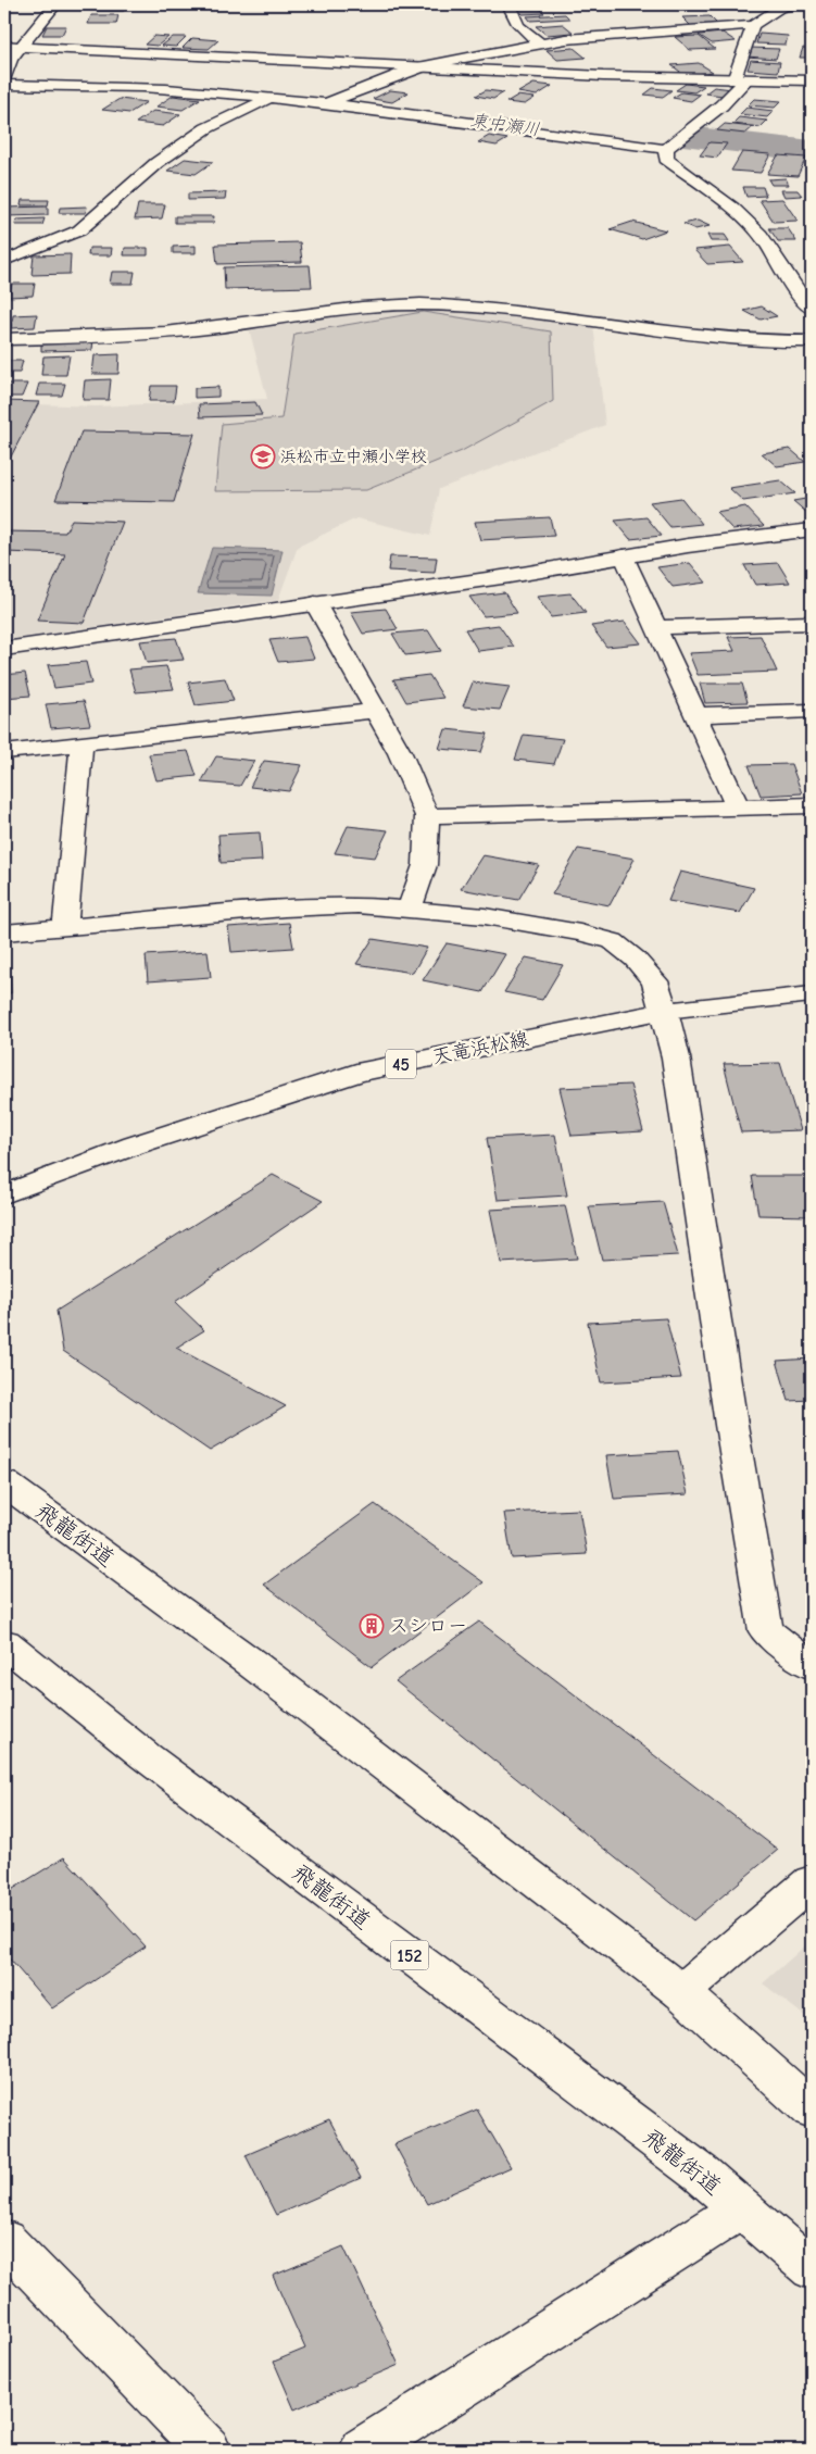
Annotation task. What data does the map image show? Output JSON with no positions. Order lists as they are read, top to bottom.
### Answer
{
  "streets": {
    "main road": [
      "天竜浜松線",
      "45",
      "飛龍街道",
      "152"
    ]
  },
  "water": ["東中瀬川"],
  "places": {
    "school or university": ["浜松市立中瀬小学校"],
    "building": ["スシロー"]
  }
}
